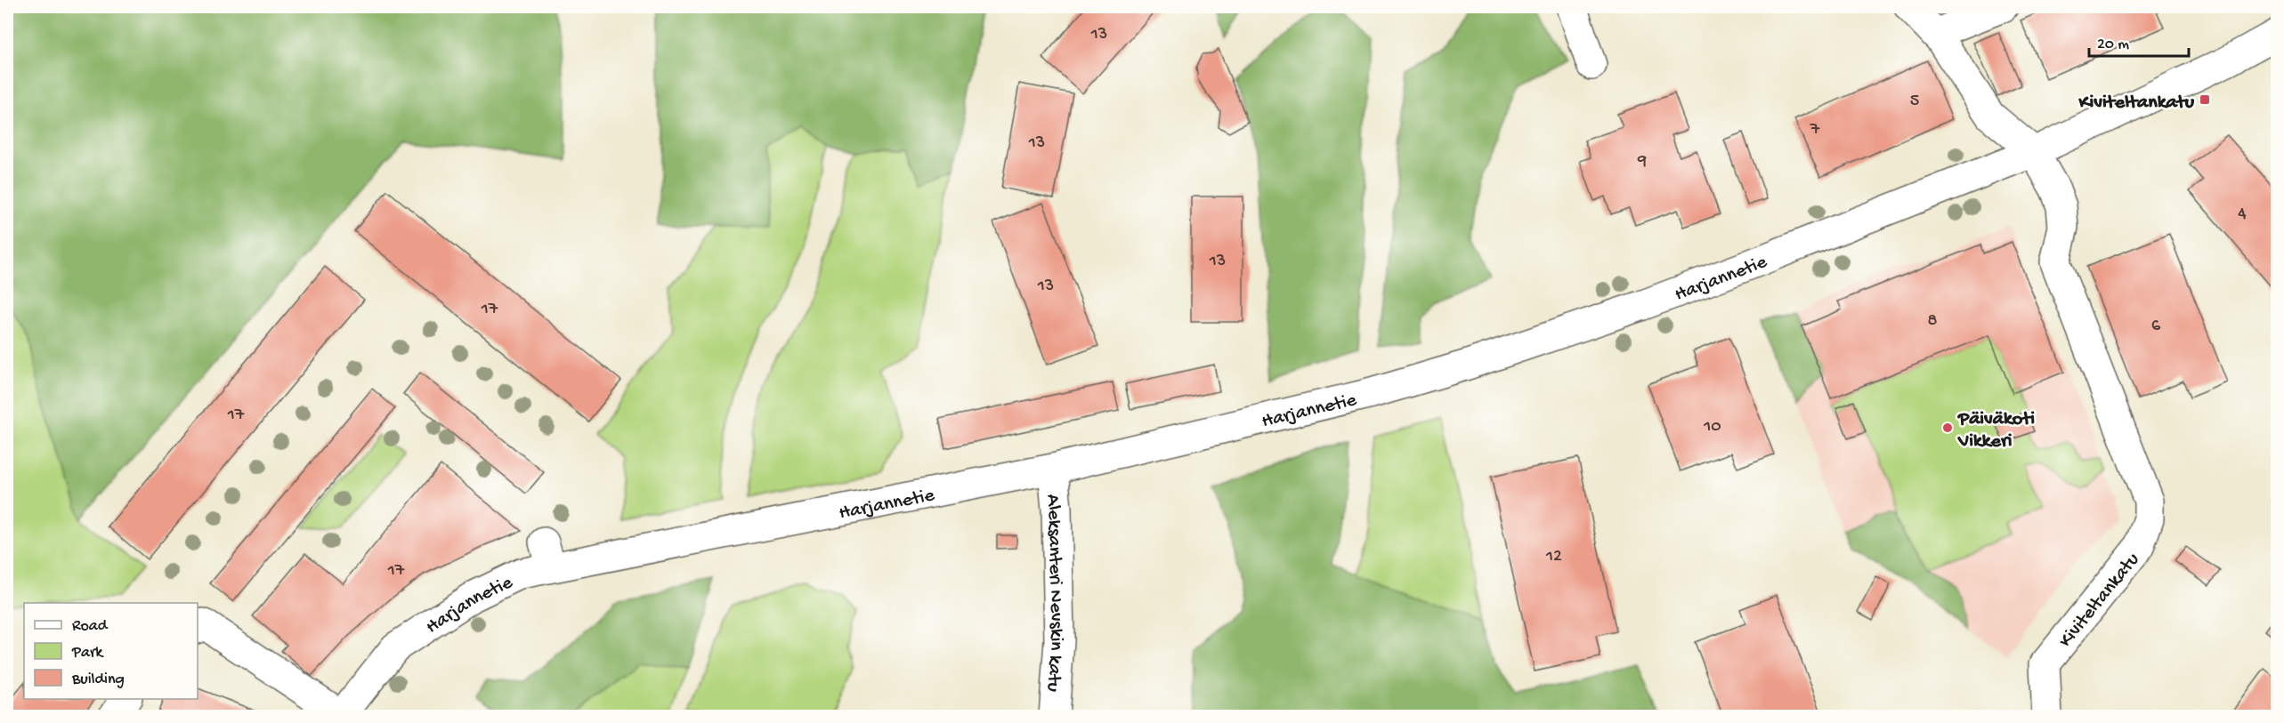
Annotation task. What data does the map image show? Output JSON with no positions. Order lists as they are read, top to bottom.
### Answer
{
  "streets": {
    "street": ["Harjannetie", "Aleksanteri Nevskin katu", "Kiviteltankatu"]
  },
  "crossings": [
    ["Harjannetie", "Aleksanteri Nevskin katu"],
    ["Harjannetie", "Kiviteltankatu"]
  ],
  "places": {
    "transit": ["Kiviteltankatu"],
    "other": ["Päiväkoti Vikkeri"]
  },
  "house_numbers": [
    "13",
    "5",
    "7",
    "13",
    "9",
    "4",
    "13",
    "13",
    "17",
    "8",
    "6",
    "17",
    "10",
    "12",
    "17"
  ],
  "legend": ["Road", "Park", "Building"],
  "scale_bar": "20 m"
}
